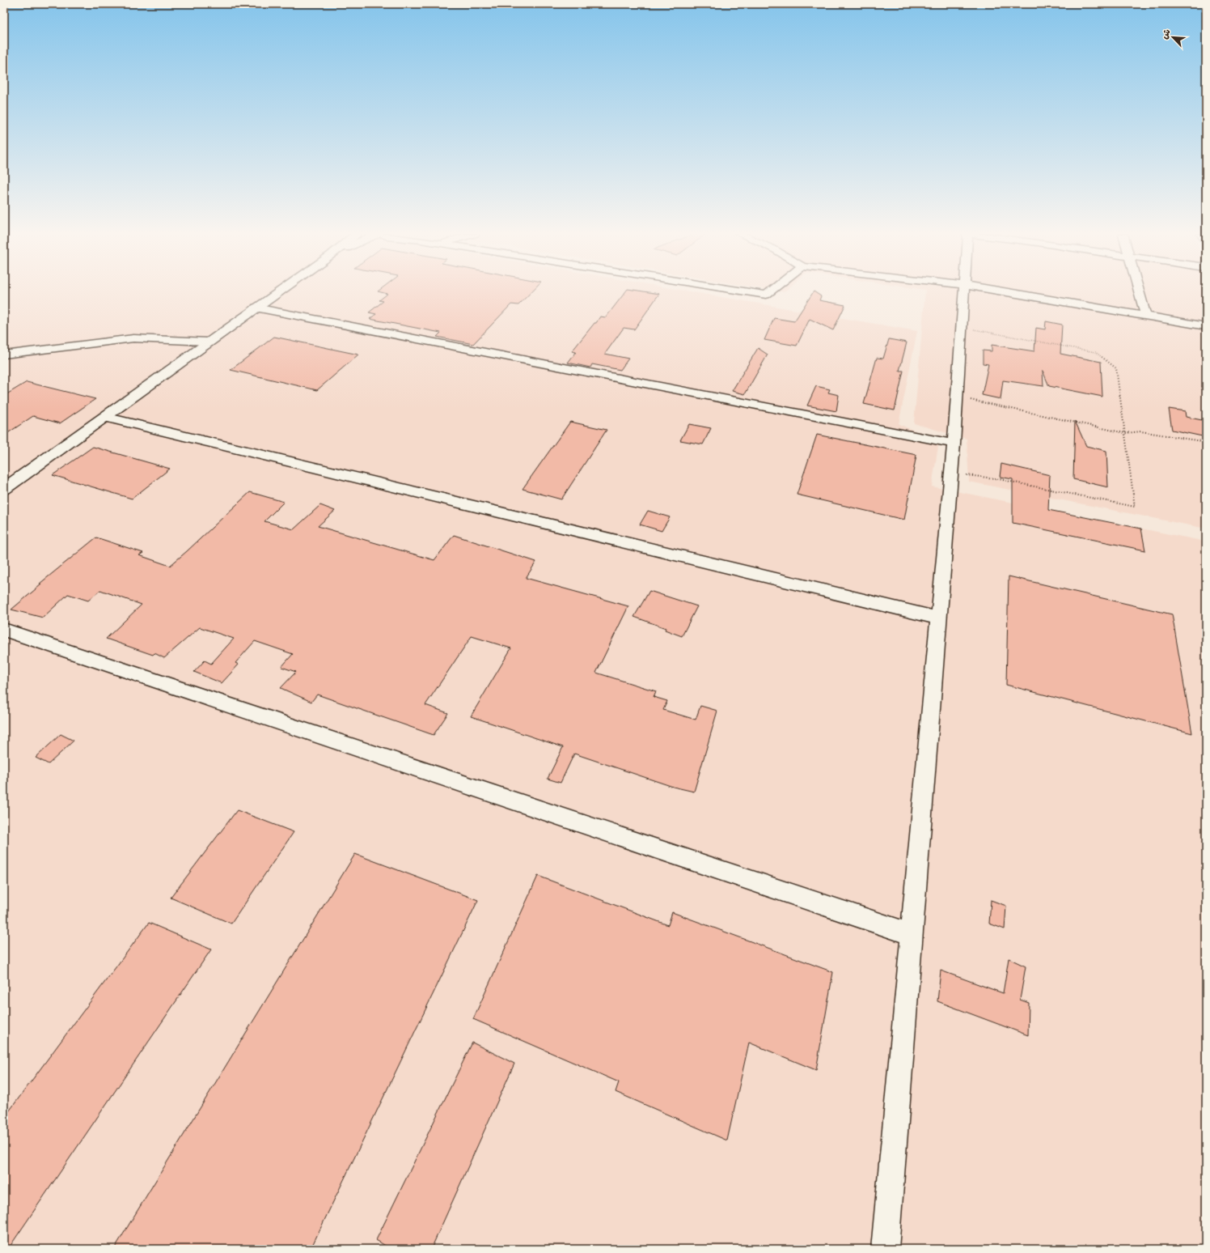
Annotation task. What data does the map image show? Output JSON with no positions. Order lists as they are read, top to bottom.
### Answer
{
  "north": "top left"
}
